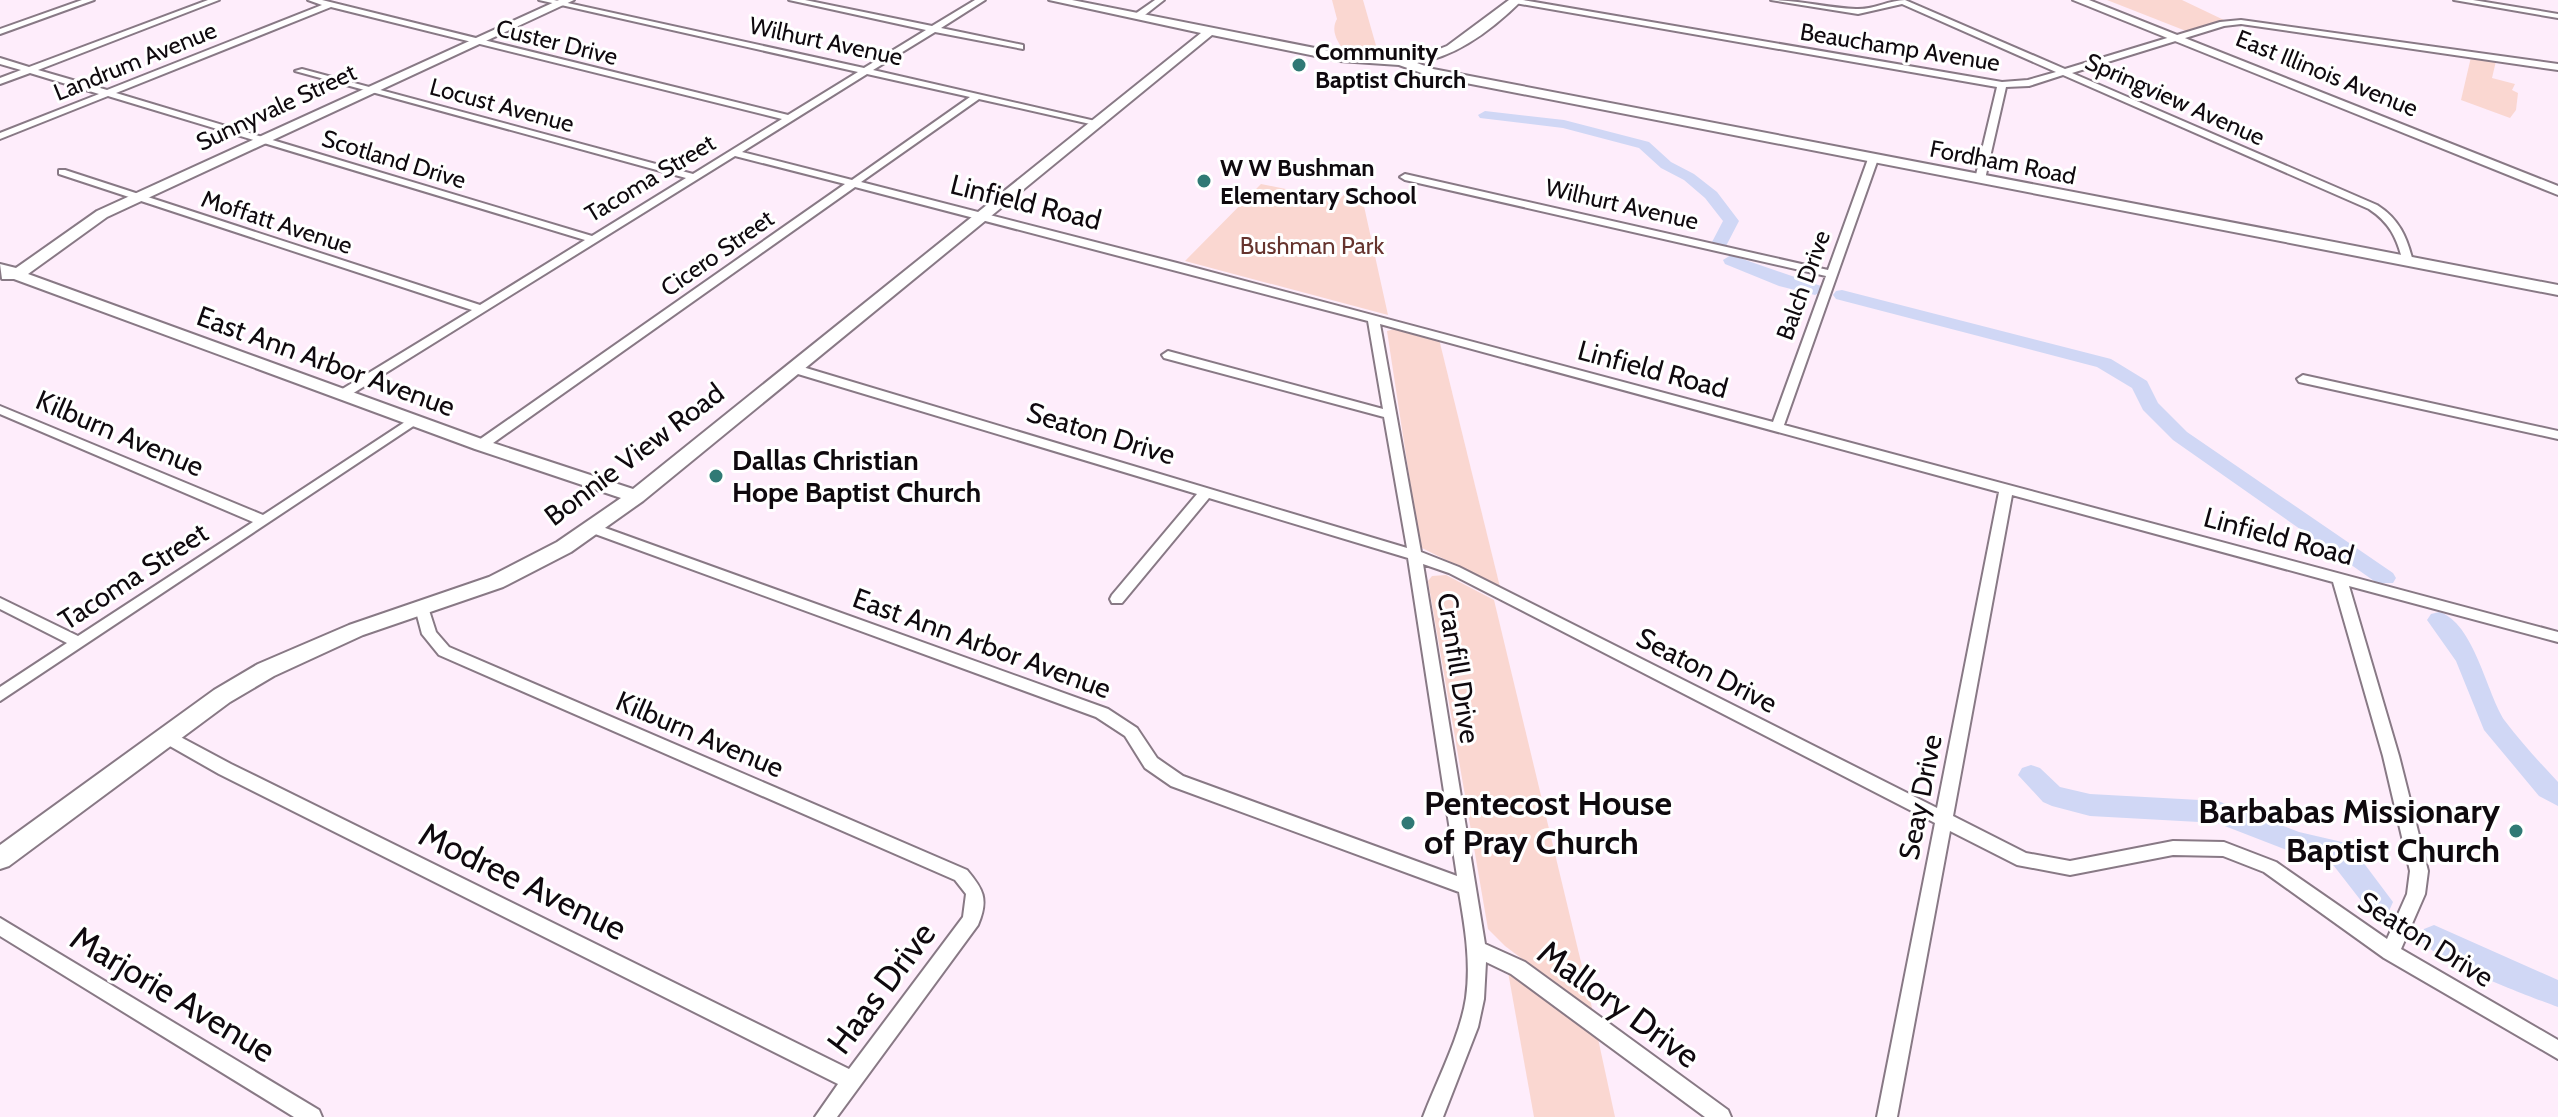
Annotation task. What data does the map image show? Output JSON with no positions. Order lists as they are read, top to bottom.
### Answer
{
  "streets": {
    "street": [
      "Wilhurt Avenue",
      "Custer Drive",
      "Beauchamp Avenue",
      "Landrum Avenue",
      "East Illinois Avenue",
      "Springview Avenue",
      "Locust Avenue",
      "Sunnyvale Street",
      "Scotland Drive",
      "Fordham Road",
      "Tacoma Street",
      "Linfield Road",
      "Moffatt Avenue",
      "Cicero Street",
      "Balch Drive",
      "East Ann Arbor Avenue",
      "Kilburn Avenue",
      "Seaton Drive",
      "Bonnie View Road",
      "Cranfill Drive",
      "Seay Drive",
      "Modree Avenue",
      "Haas Drive",
      "Marjorie Avenue",
      "Mallory Drive"
    ]
  },
  "crossings": [
    ["Wilhurt Avenue", "Sunnyvale Street"],
    ["Wilhurt Avenue", "Tacoma Street"],
    ["Wilhurt Avenue", "Cicero Street"],
    ["Wilhurt Avenue", "Balch Drive"],
    ["Wilhurt Avenue", "Bonnie View Road"],
    ["Custer Drive", "Landrum Avenue"],
    ["Custer Drive", "Sunnyvale Street"],
    ["Custer Drive", "Tacoma Street"],
    ["Beauchamp Avenue", "East Illinois Avenue"],
    ["Beauchamp Avenue", "Springview Avenue"],
    ["Landrum Avenue", "Scotland Drive"],
    ["Springview Avenue", "Fordham Road"],
    ["Locust Avenue", "Sunnyvale Street"],
    ["Locust Avenue", "Tacoma Street"],
    ["Sunnyvale Street", "Scotland Drive"],
    ["Sunnyvale Street", "Moffatt Avenue"],
    ["Sunnyvale Street", "East Ann Arbor Avenue"],
    ["Scotland Drive", "Tacoma Street"],
    ["Fordham Road", "Balch Drive"],
    ["Fordham Road", "Bonnie View Road"],
    ["Tacoma Street", "Linfield Road"],
    ["Tacoma Street", "Moffatt Avenue"],
    ["Tacoma Street", "East Ann Arbor Avenue"],
    ["Tacoma Street", "Kilburn Avenue"],
    ["Linfield Road", "Cicero Street"],
    ["Linfield Road", "Balch Drive"],
    ["Linfield Road", "Bonnie View Road"],
    ["Linfield Road", "Cranfill Drive"],
    ["Linfield Road", "Seay Drive"],
    ["Cicero Street", "East Ann Arbor Avenue"],
    ["East Ann Arbor Avenue", "Bonnie View Road"],
    ["East Ann Arbor Avenue", "Cranfill Drive"],
    ["Kilburn Avenue", "Bonnie View Road"],
    ["Kilburn Avenue", "Haas Drive"],
    ["Seaton Drive", "Bonnie View Road"],
    ["Seaton Drive", "Cranfill Drive"],
    ["Seaton Drive", "Seay Drive"],
    ["Bonnie View Road", "Modree Avenue"],
    ["Cranfill Drive", "Mallory Drive"],
    ["Modree Avenue", "Haas Drive"]
  ],
  "parks": ["Bushman Park"],
  "places": [
    "Community Baptist Church",
    "W W Bushman Elementary School",
    "Dallas Christian Hope Baptist Church",
    "Pentecost House of Pray Church",
    "Barbabas Missionary Baptist Church"
  ]
}
